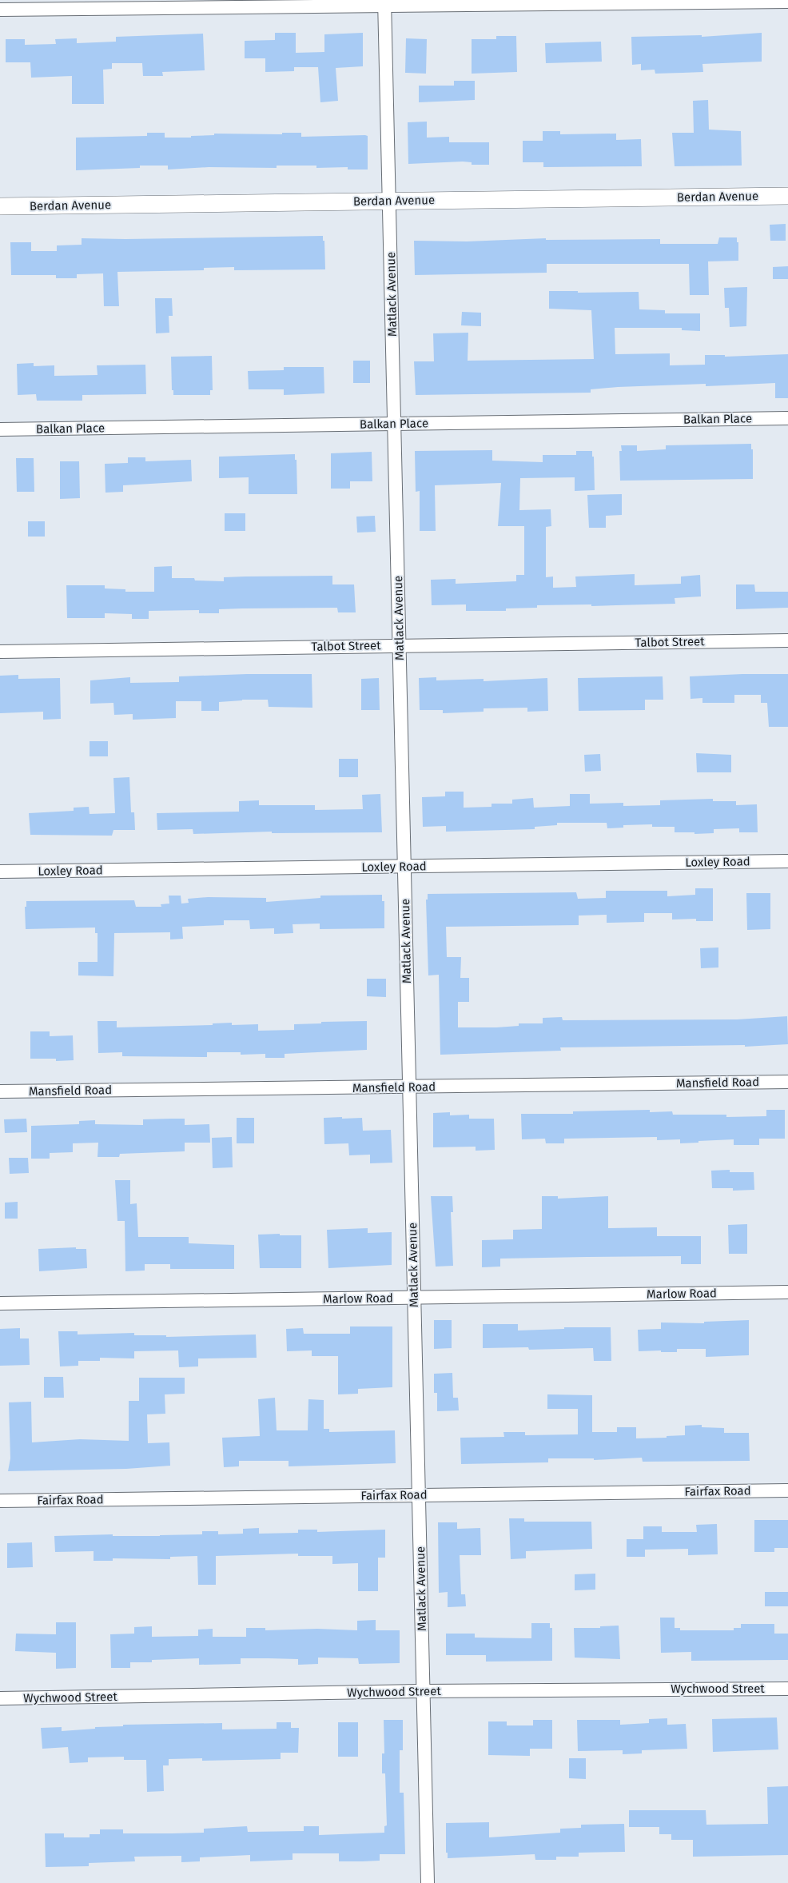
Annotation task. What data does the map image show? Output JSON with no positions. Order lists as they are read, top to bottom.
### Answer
{
  "streets": {
    "street": [
      "Berdan Avenue",
      "Matlack Avenue",
      "Balkan Place",
      "Talbot Street",
      "Loxley Road",
      "Mansfield Road",
      "Marlow Road",
      "Fairfax Road",
      "Wychwood Street"
    ]
  },
  "crossings": [
    ["Berdan Avenue", "Matlack Avenue"],
    ["Matlack Avenue", "Balkan Place"],
    ["Matlack Avenue", "Talbot Street"],
    ["Matlack Avenue", "Loxley Road"],
    ["Matlack Avenue", "Mansfield Road"],
    ["Matlack Avenue", "Marlow Road"],
    ["Matlack Avenue", "Fairfax Road"],
    ["Matlack Avenue", "Wychwood Street"]
  ]
}
